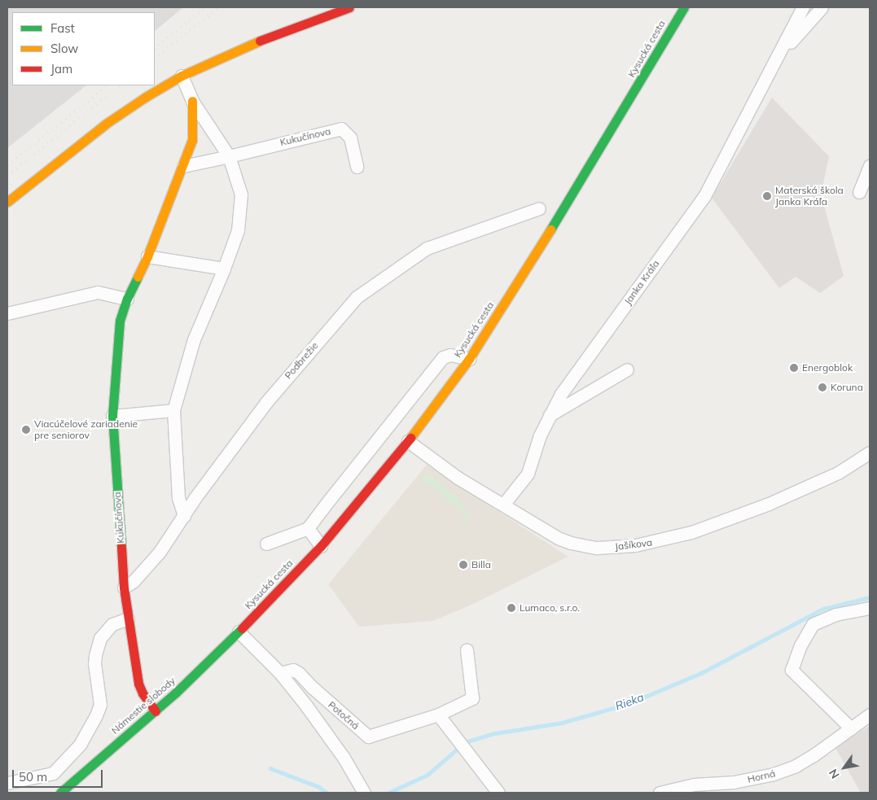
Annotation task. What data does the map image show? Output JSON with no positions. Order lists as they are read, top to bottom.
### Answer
{
  "streets": {
    "main road": ["Kysucká cesta", "Kukučínova", "Námestie slobody"],
    "street": [
      "Janka Kráľa",
      "Podbrežie",
      "Jašíkova",
      "Potočná",
      "Horná"
    ]
  },
  "crossings": [
    ["Kysucká cesta", "Jašíkova"],
    ["Kysucká cesta", "Námestie slobody"],
    ["Kukučínova", "Podbrežie"],
    ["Kukučínova", "Námestie slobody"],
    ["Janka Kráľa", "Jašíkova"]
  ],
  "water": ["Rieka"],
  "places": [
    "Materská škola Janka Kráľa",
    "Energoblok",
    "Koruna",
    "Viacúčelové zariadenie pre seniorov",
    "Billa",
    "Lumaco, s.r.o."
  ],
  "legend": ["Fast", "Slow", "Jam"],
  "scale_bar": "50 m",
  "north": "bottom left"
}
